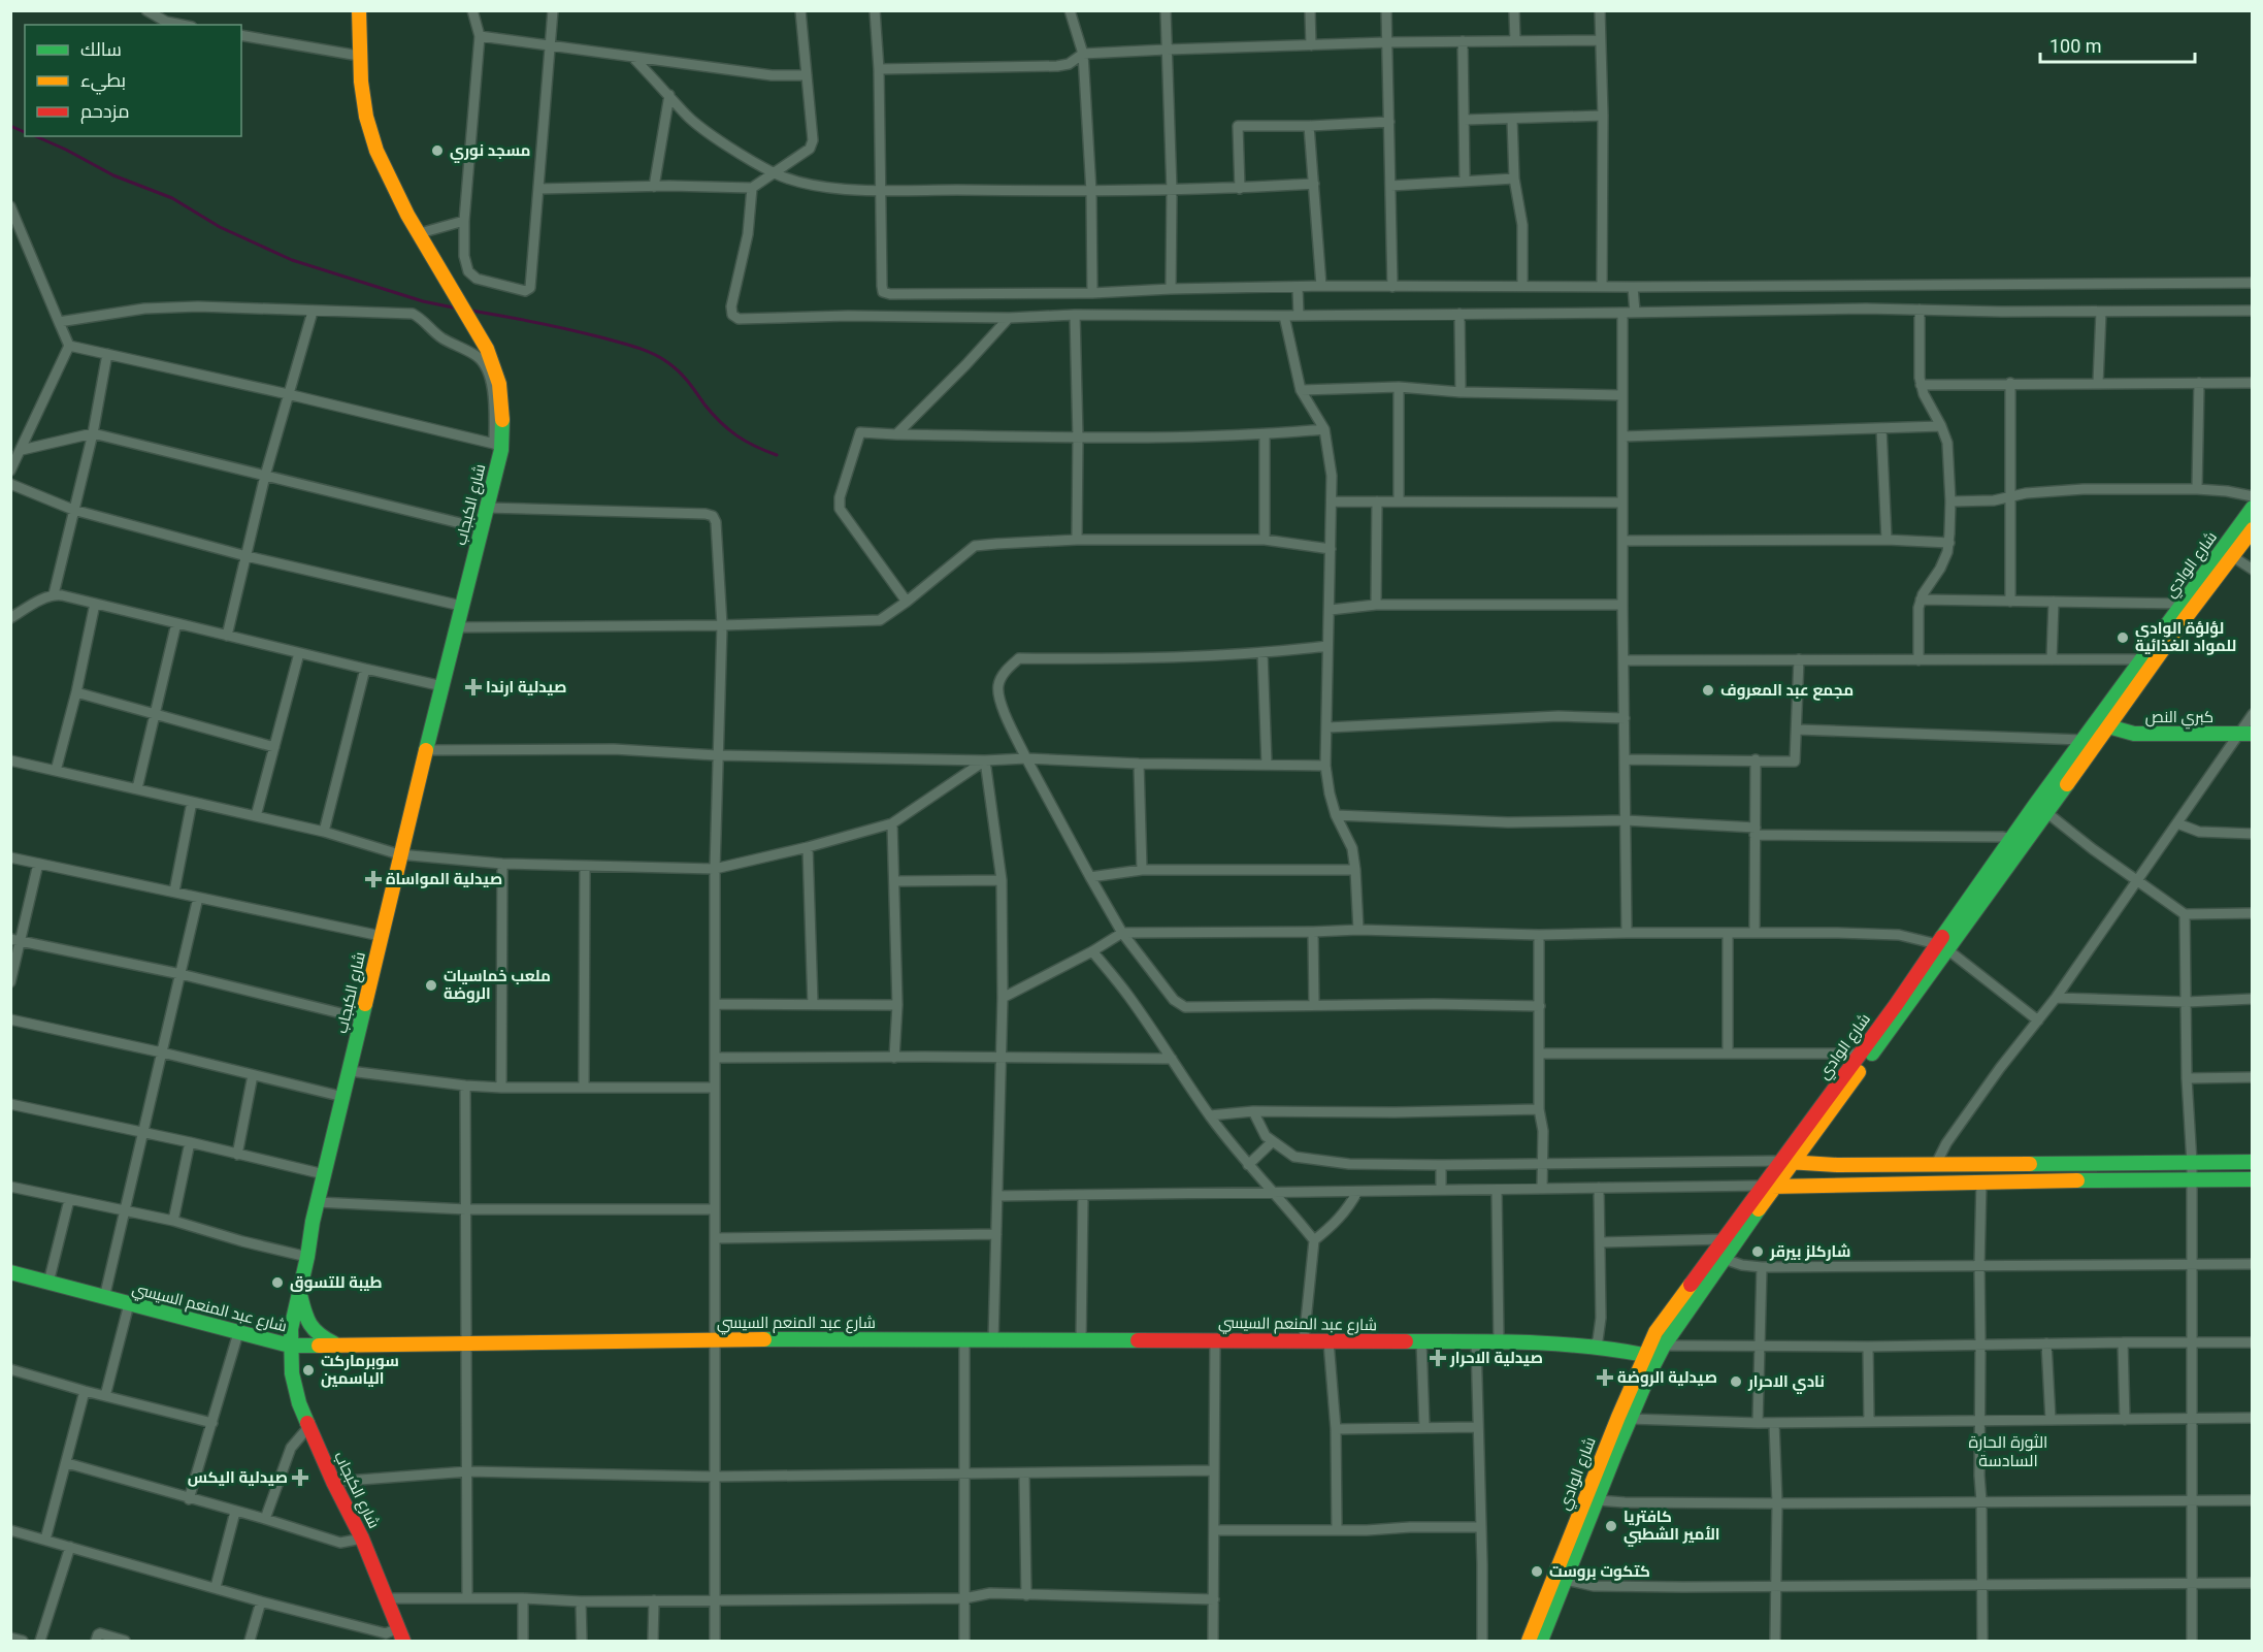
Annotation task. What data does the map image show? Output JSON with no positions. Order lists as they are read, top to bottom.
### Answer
{
  "streets": {
    "main road": [
      "شارع الكبجاب",
      "شارع الوادي",
      "كبري النص",
      "شارع عبد المنعم السيسي"
    ]
  },
  "crossings": [
    ["شارع الكبجاب", "شارع عبد المنعم السيسي"],
    ["شارع الوادي", "كبري النص"],
    ["شارع الوادي", "شارع عبد المنعم السيسي"]
  ],
  "districts": ["الثورة الحارة السادسة"],
  "places": {
    "other": [
      "مسجد نوري",
      "لؤلؤة الوادي للمواد الغذائية",
      "مجمع عبد المعروف",
      "ملعب خماسيات الروضة",
      "شاركلز بيرقر",
      "طيبة للتسوق",
      "سوبرماركت الياسمين",
      "نادي الاحرار",
      "كافتريا الأمير الشطبي",
      "كتكوت بروست"
    ],
    "health": [
      "صيدلية ارندا",
      "صيدلية المواساة",
      "صيدلية الاحرار",
      "صيدلية الروضة",
      "صيدلية اليكس"
    ]
  },
  "legend": ["سالك", "بطيء", "مزدحم"],
  "scale_bar": "100 m"
}
